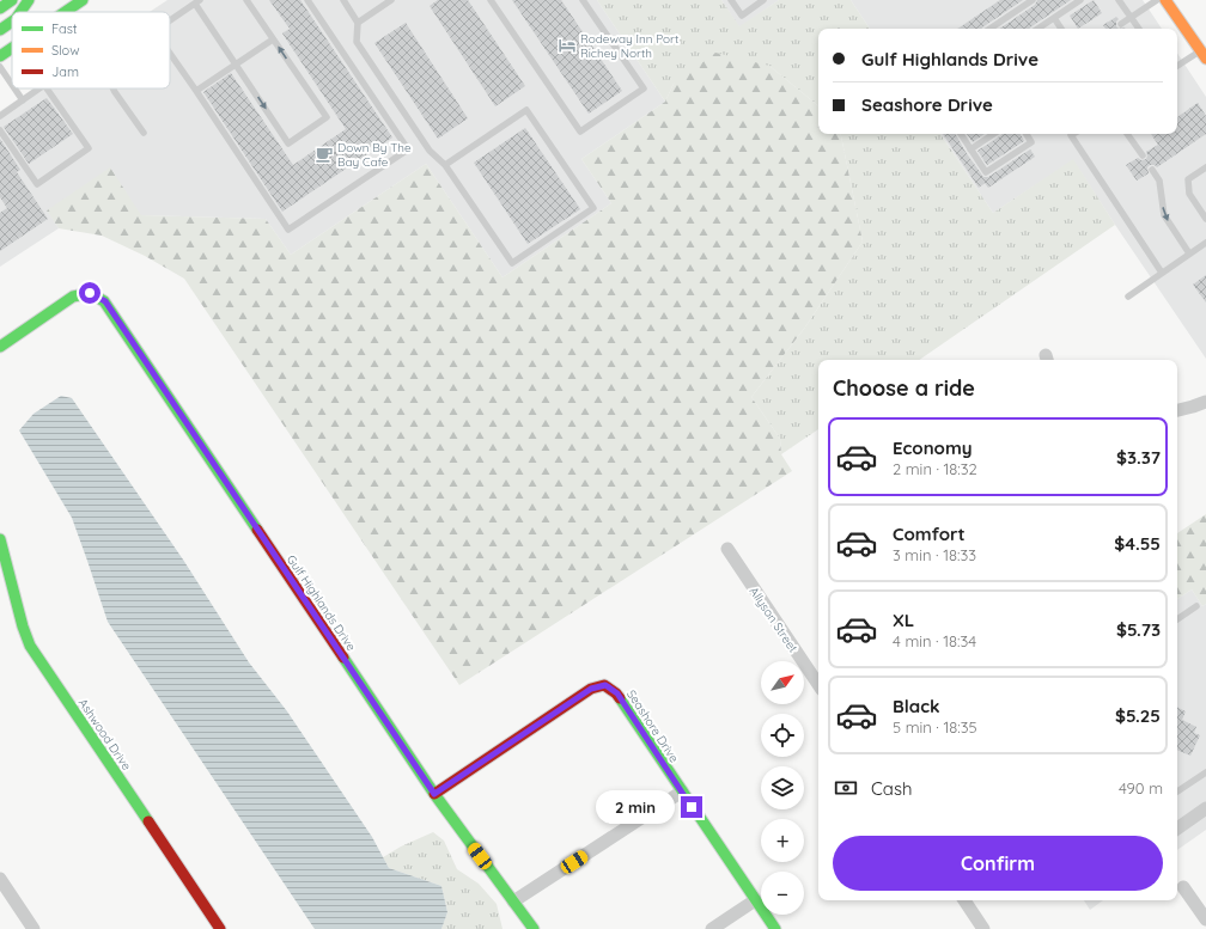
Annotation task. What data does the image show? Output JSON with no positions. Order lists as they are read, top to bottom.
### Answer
{
  "streets": {
    "main road": ["Gulf Highlands Drive", "Seashore Drive", "Ashwood Drive"],
    "street": ["Allyson Street"]
  },
  "crossings": [
    ["Gulf Highlands Drive", "Seashore Drive"]
  ],
  "places": {
    "hotel": ["Rodeway Inn Port Richey North"],
    "cafe": ["Down By The Bay Cafe"]
  },
  "legend": ["Fast", "Slow", "Jam"],
  "north": "top right",
  "page": {
    "banner": ["Gulf Highlands Drive", "Seashore Drive"],
    "heading": "Choose a ride",
    "list": [
      {
        "name": "Economy",
        "note": "2 min · 18:32",
        "value": "$3.37"
      },
      {
        "name": "Comfort",
        "note": "3 min · 18:33",
        "value": "$4.55"
      },
      {
        "name": "XL",
        "note": "4 min · 18:34",
        "value": "$5.73"
      },
      {
        "name": "Black",
        "note": "5 min · 18:35",
        "value": "$5.25"
      }
    ],
    "map_buttons": ["+", "−"],
    "pay": ["Cash", "490 m"],
    "bubble": "2 min",
    "buttons": "Confirm"
  }
}
